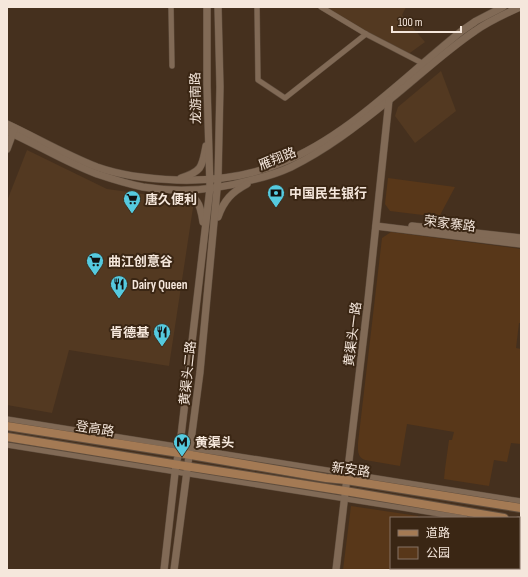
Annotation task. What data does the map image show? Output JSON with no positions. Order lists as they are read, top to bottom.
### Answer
{
  "streets": {
    "main road": [
      "龙游南路",
      "雁翔路",
      "荣家寨路",
      "黄渠头一路",
      "黄渠头二路",
      "登高路",
      "新安路"
    ]
  },
  "crossings": [
    ["龙游南路", "雁翔路"],
    ["龙游南路", "黄渠头二路"],
    ["雁翔路", "黄渠头一路"],
    ["雁翔路", "黄渠头二路"],
    ["荣家寨路", "黄渠头一路"],
    ["黄渠头一路", "新安路"],
    ["黄渠头二路", "登高路"],
    ["黄渠头二路", "新安路"],
    ["登高路", "新安路"]
  ],
  "places": {
    "bank": ["中国民生银行"],
    "supermarket": ["唐久便利", "曲江创意谷"],
    "restaurant": ["Dairy Queen", "肯德基"],
    "metro station": ["黄渠头"]
  },
  "legend": ["道路", "公园"],
  "scale_bar": "100 m"
}
